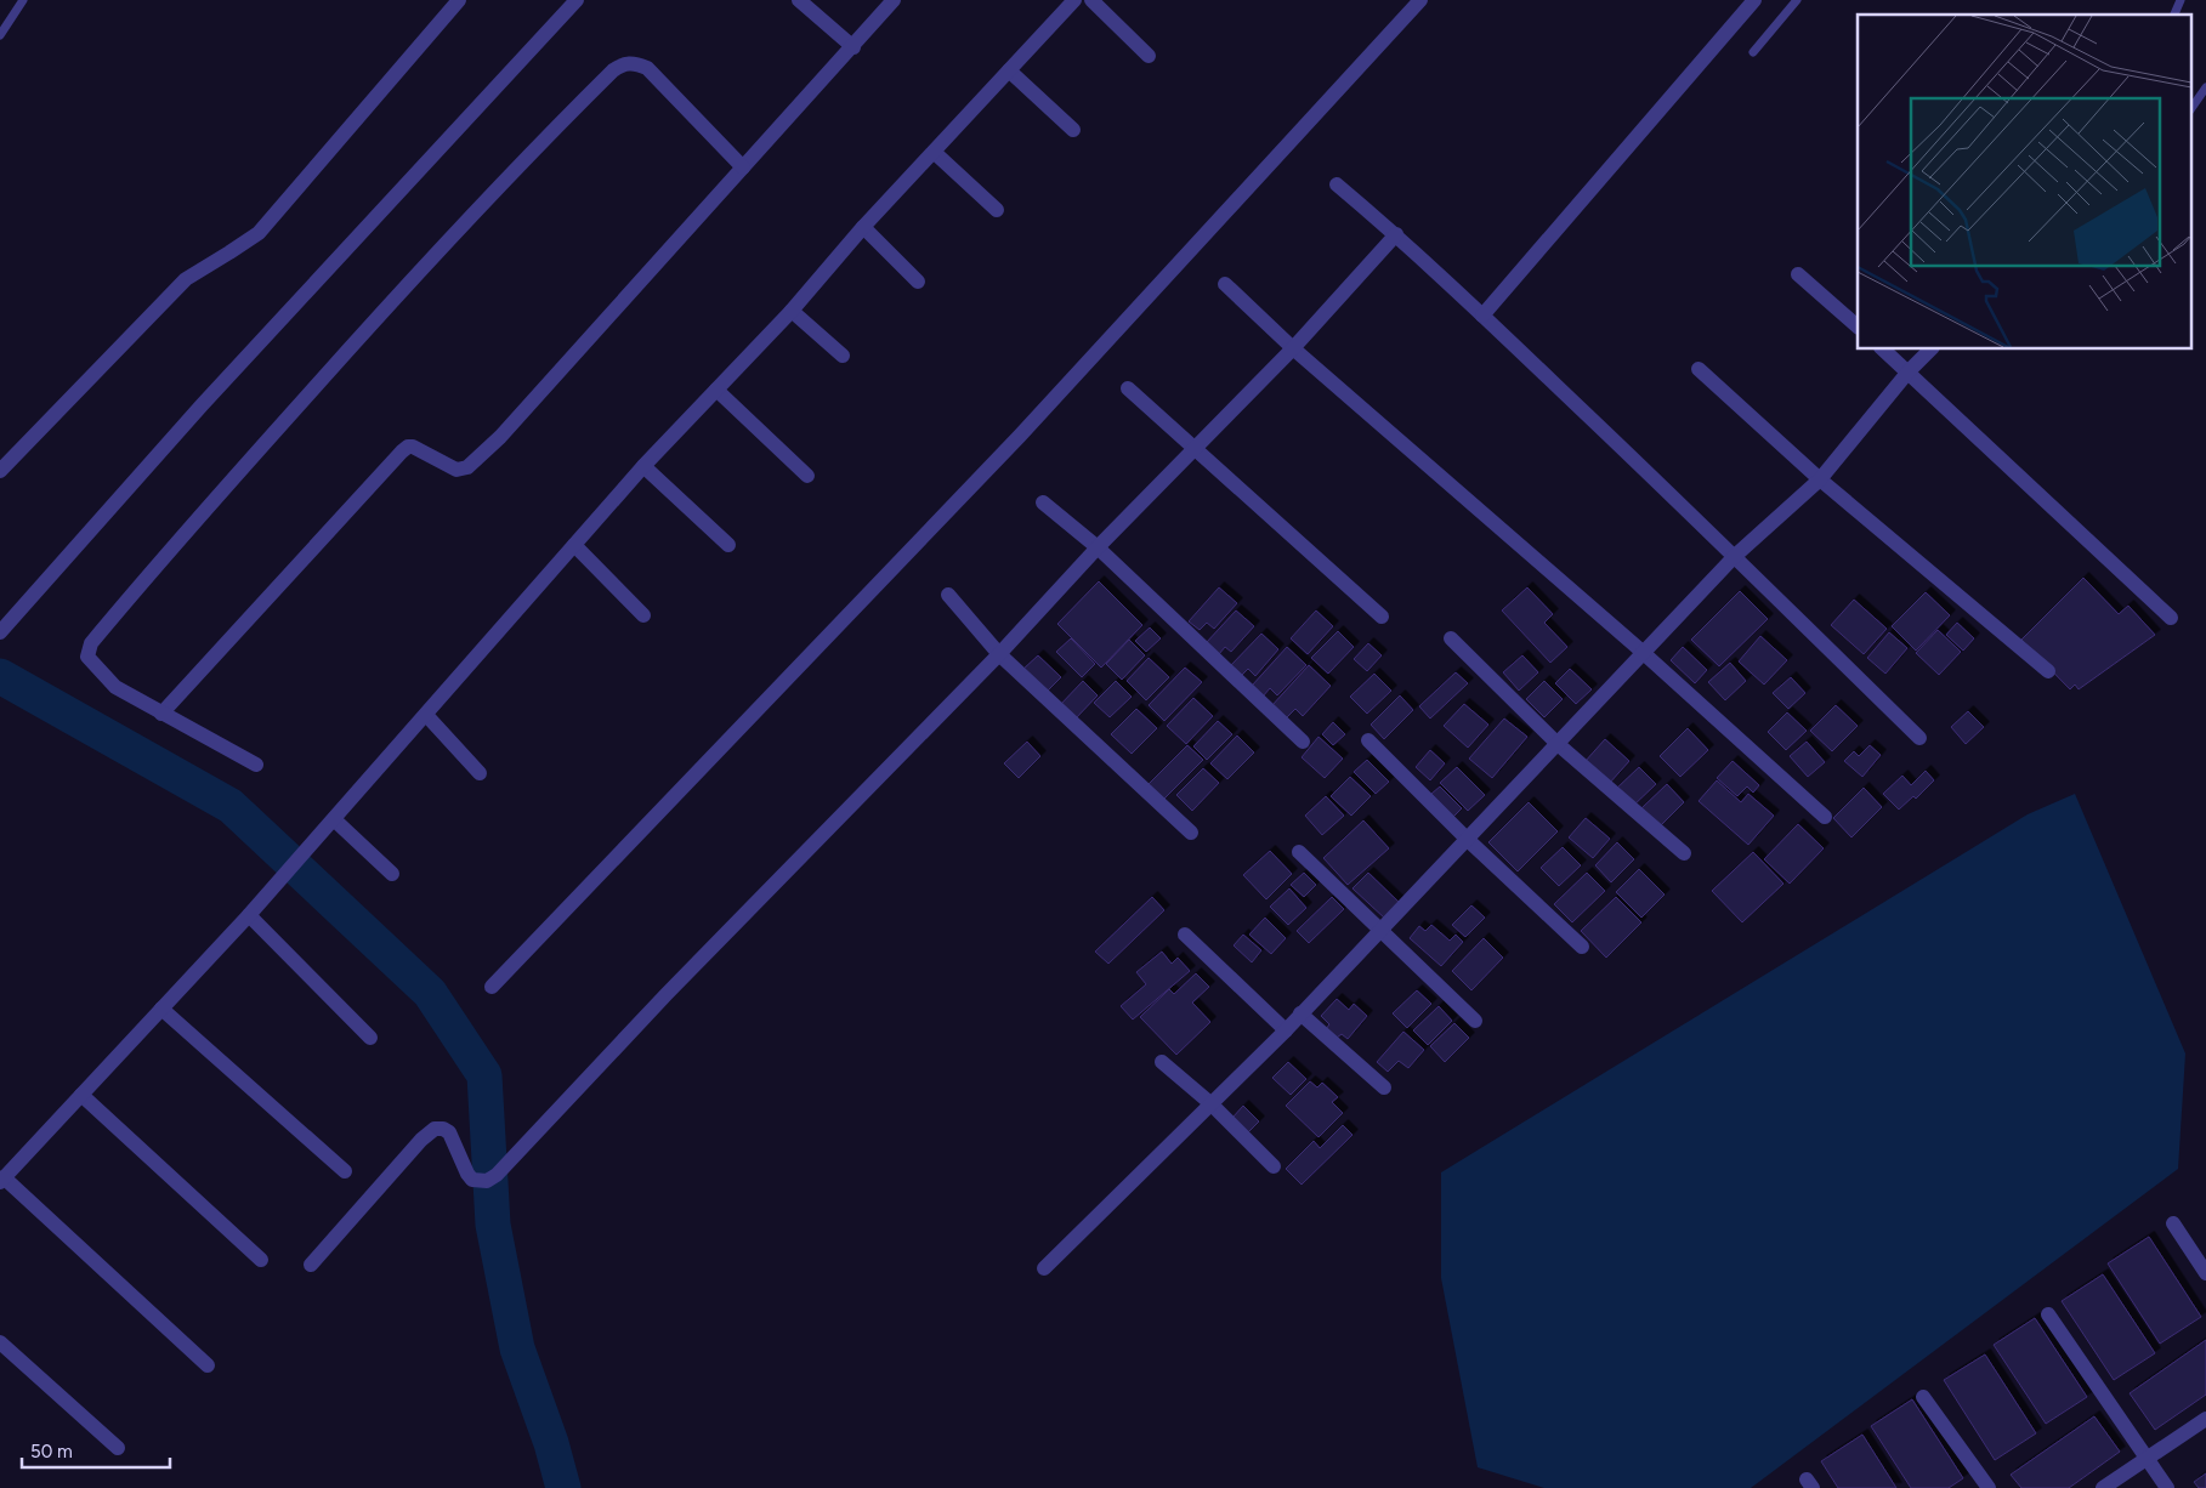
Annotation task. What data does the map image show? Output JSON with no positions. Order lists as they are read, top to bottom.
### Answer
{
  "scale_bar": "50 m"
}
